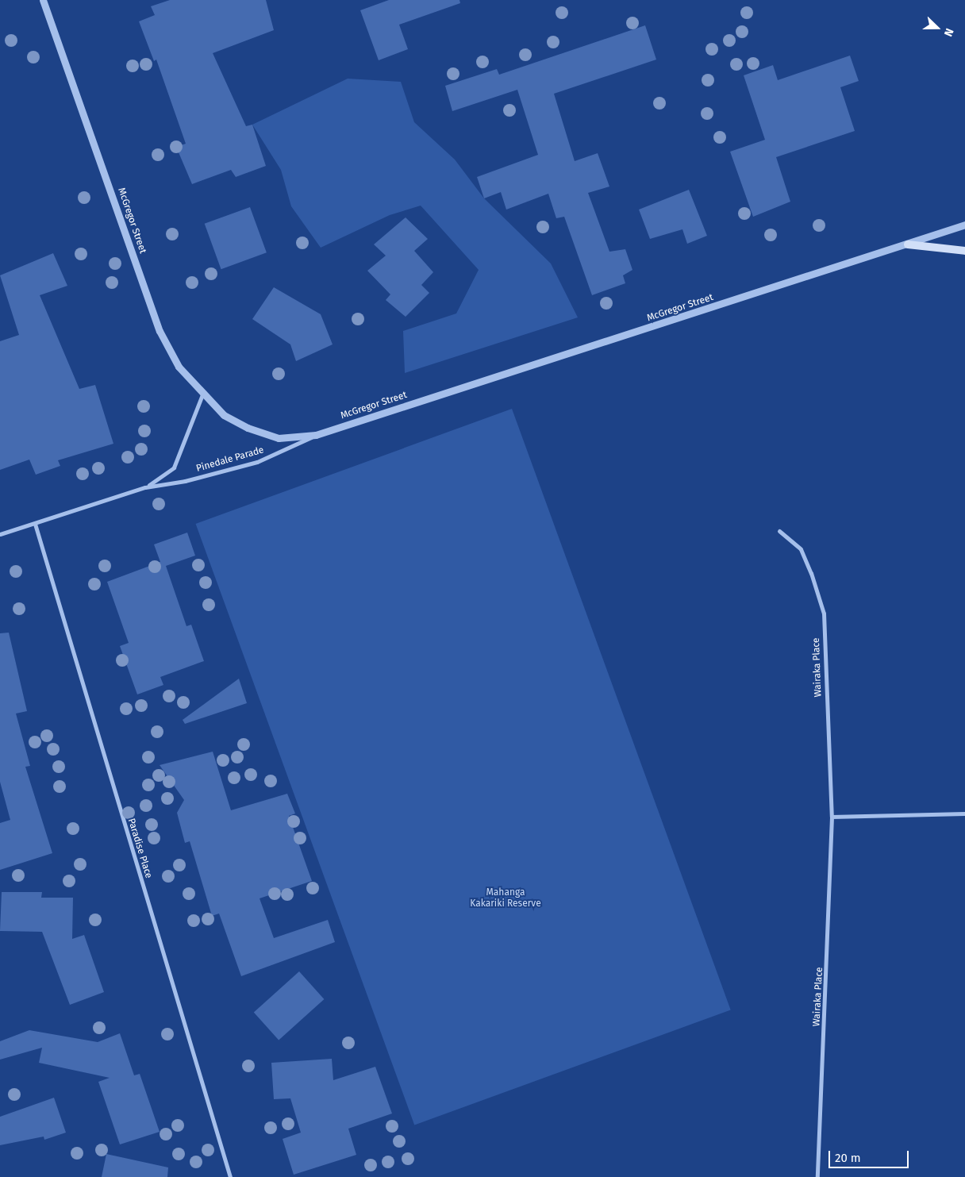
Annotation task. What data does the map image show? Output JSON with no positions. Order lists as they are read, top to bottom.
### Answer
{
  "streets": {
    "street": [
      "McGregor Street",
      "Pinedale Parade",
      "Wairaka Place",
      "Paradise Place"
    ]
  },
  "crossings": [
    ["McGregor Street", "Pinedale Parade"],
    ["Pinedale Parade", "Paradise Place"]
  ],
  "parks": ["Mahanga Kakariki Reserve"],
  "scale_bar": "20 m",
  "north": "right"
}
